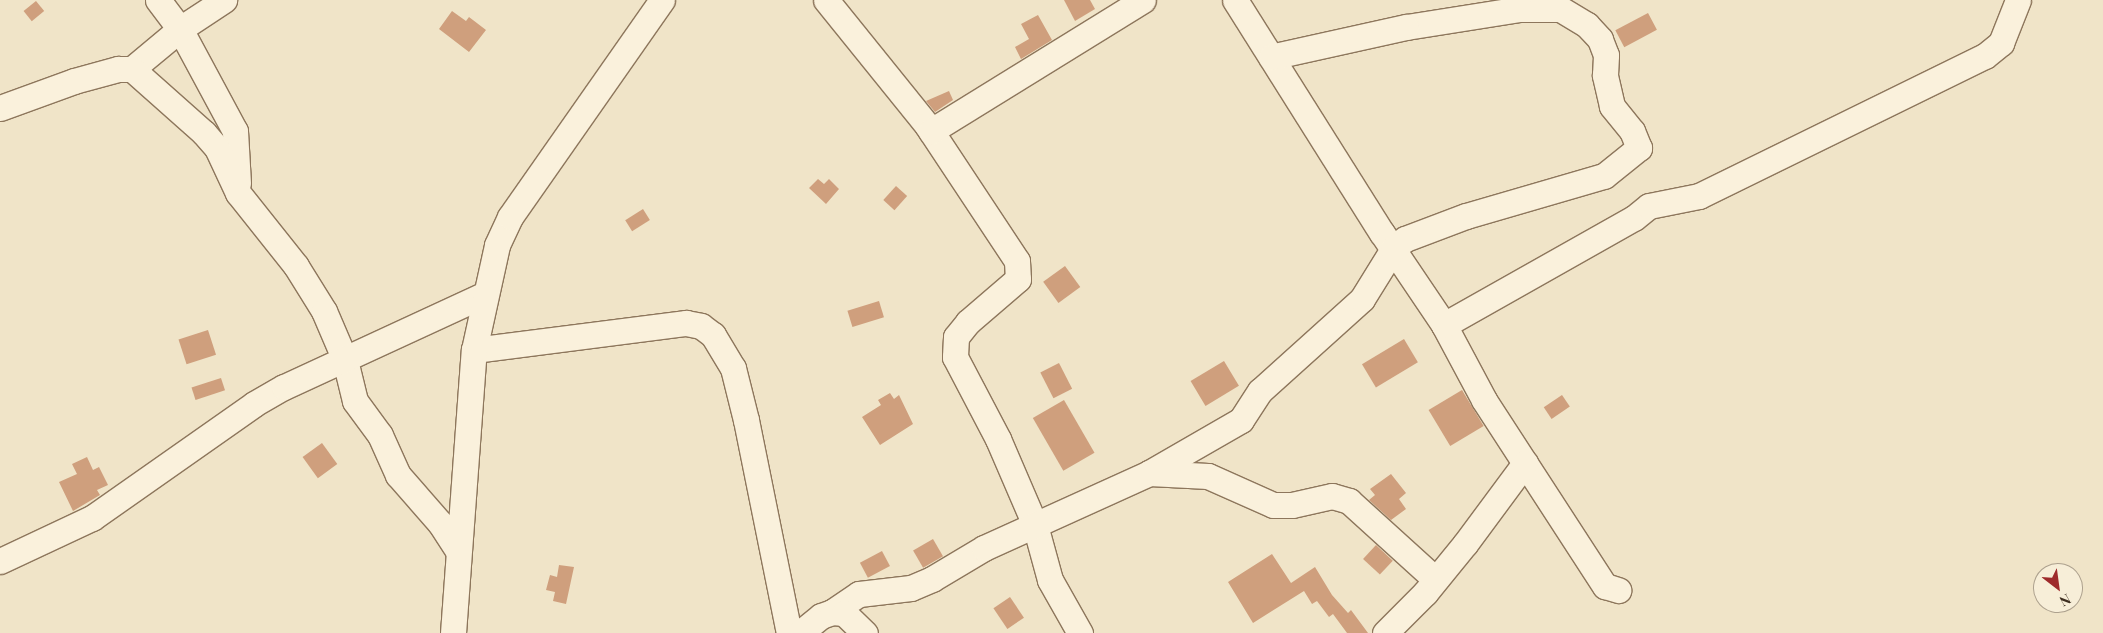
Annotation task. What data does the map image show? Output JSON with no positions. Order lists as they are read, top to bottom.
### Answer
{
  "north": "bottom right"
}
